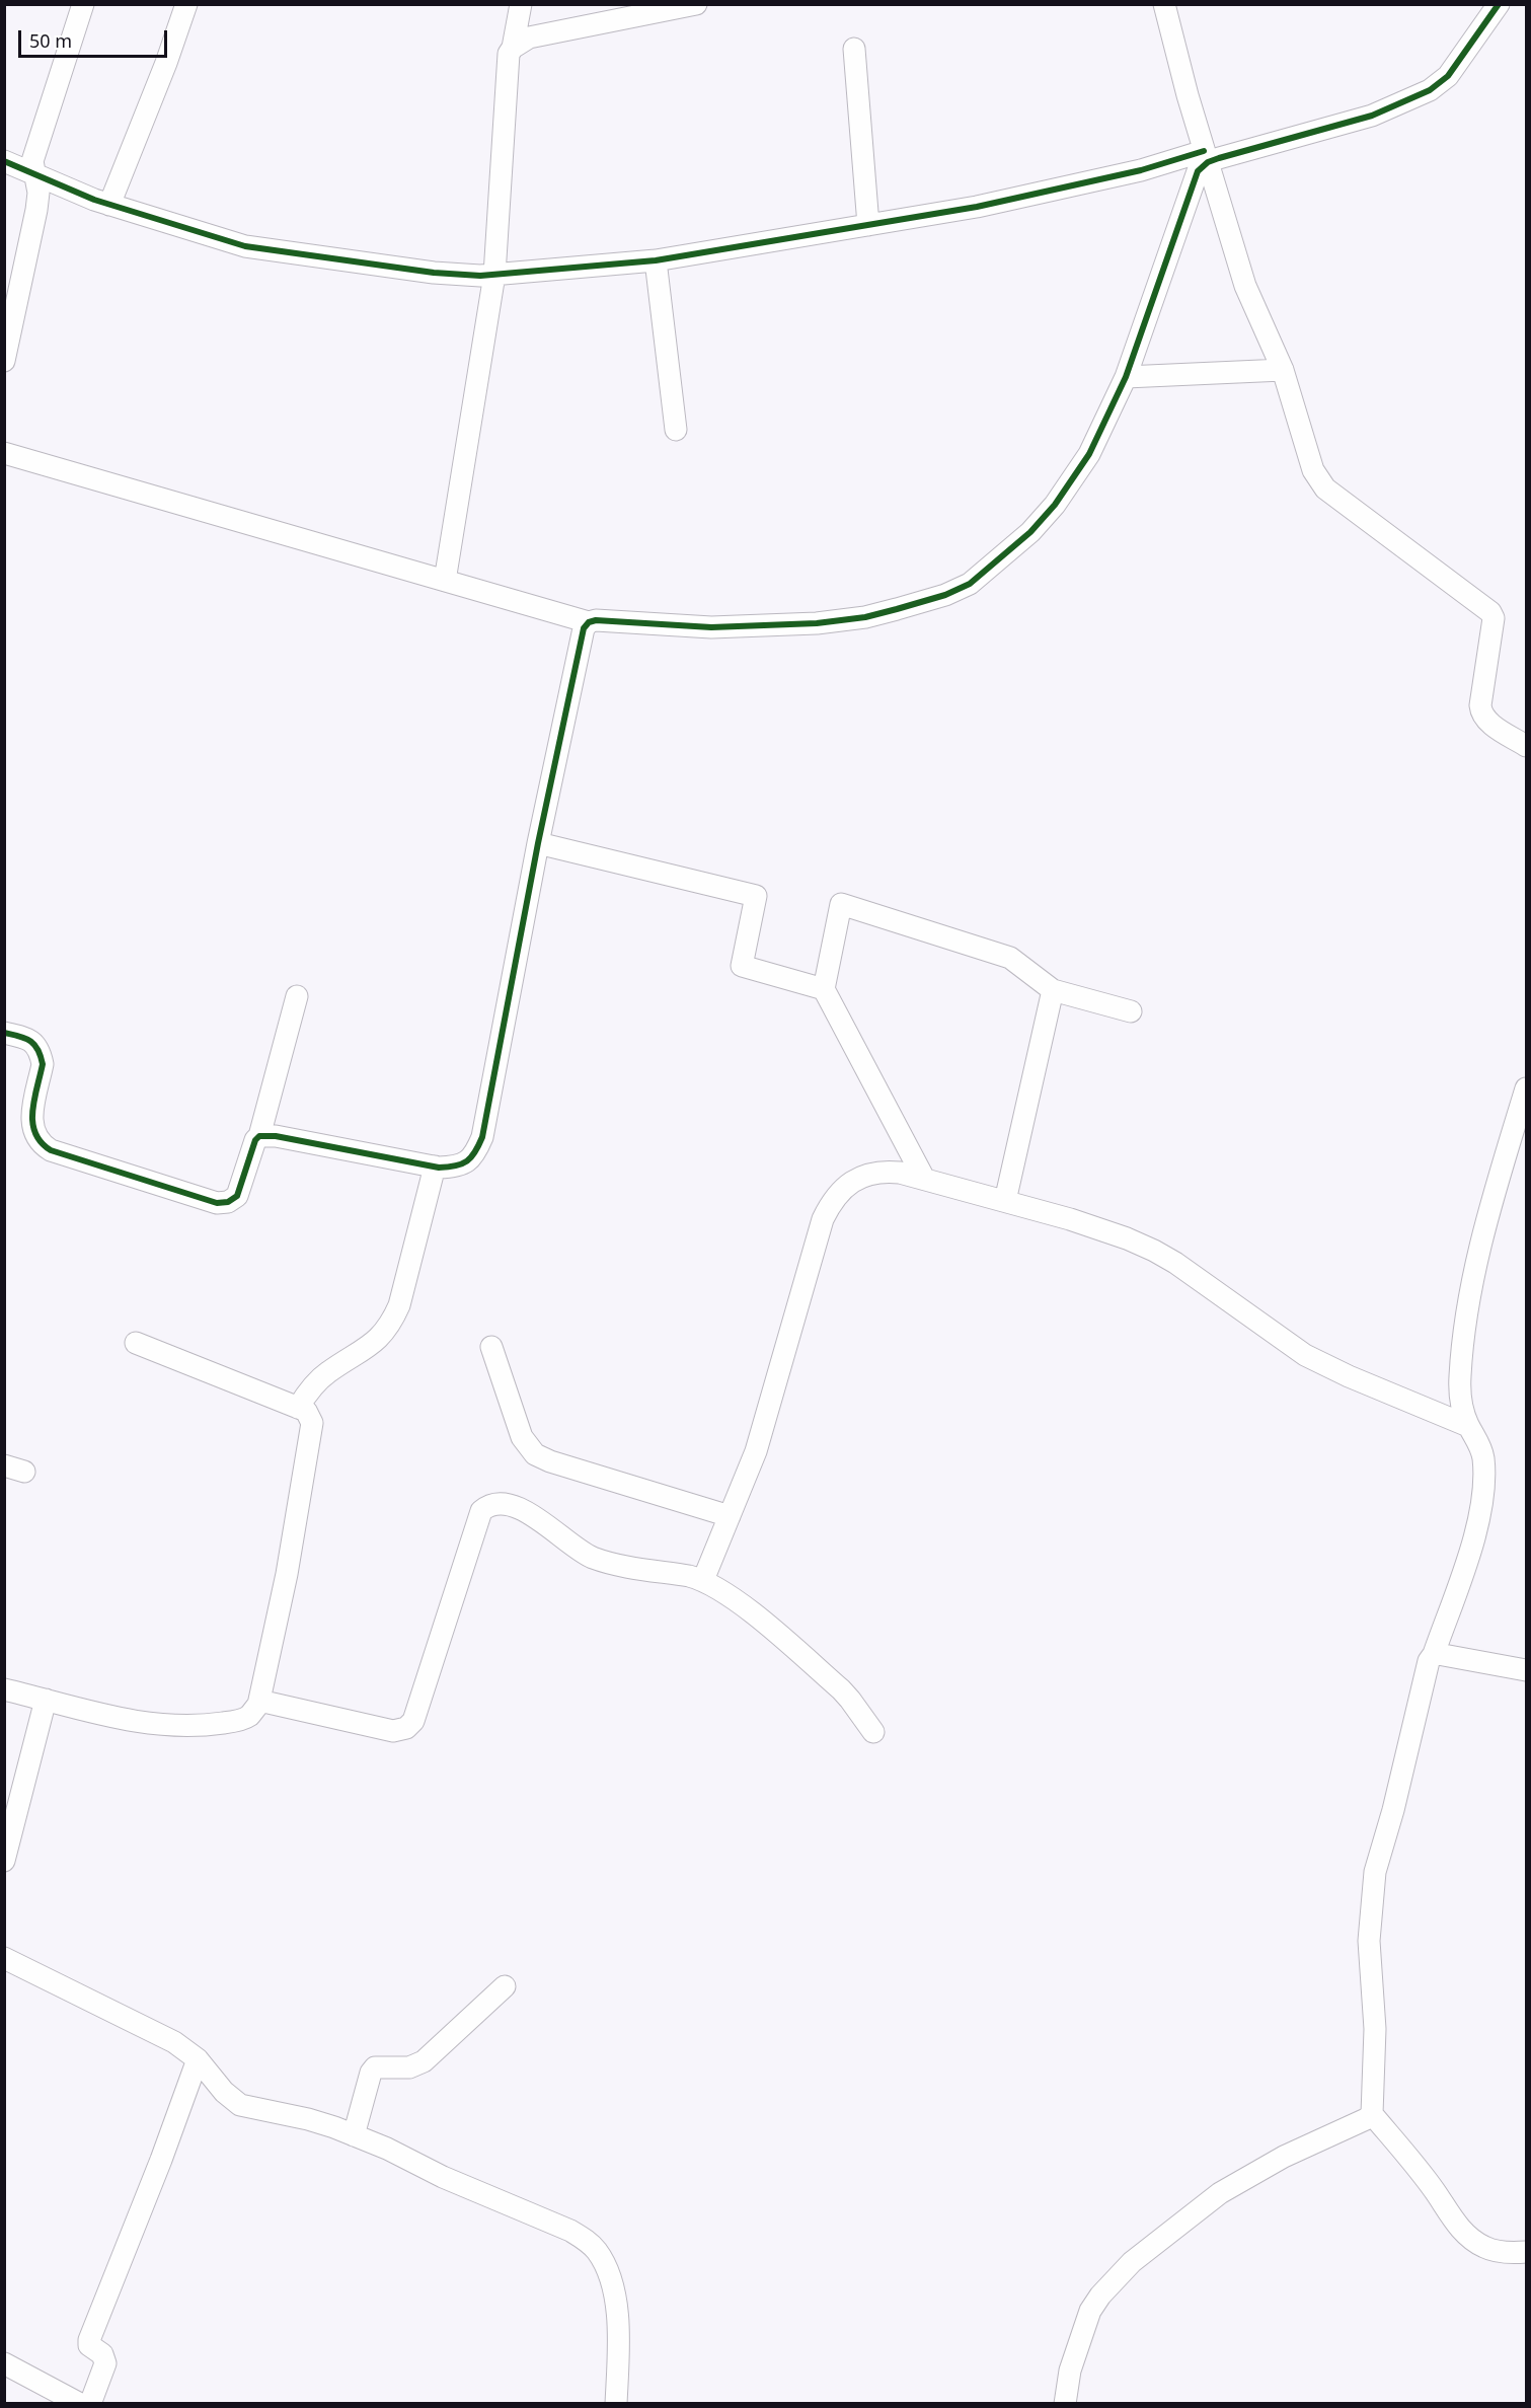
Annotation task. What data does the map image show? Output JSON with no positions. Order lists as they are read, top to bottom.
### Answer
{
  "scale_bar": "50 m"
}
